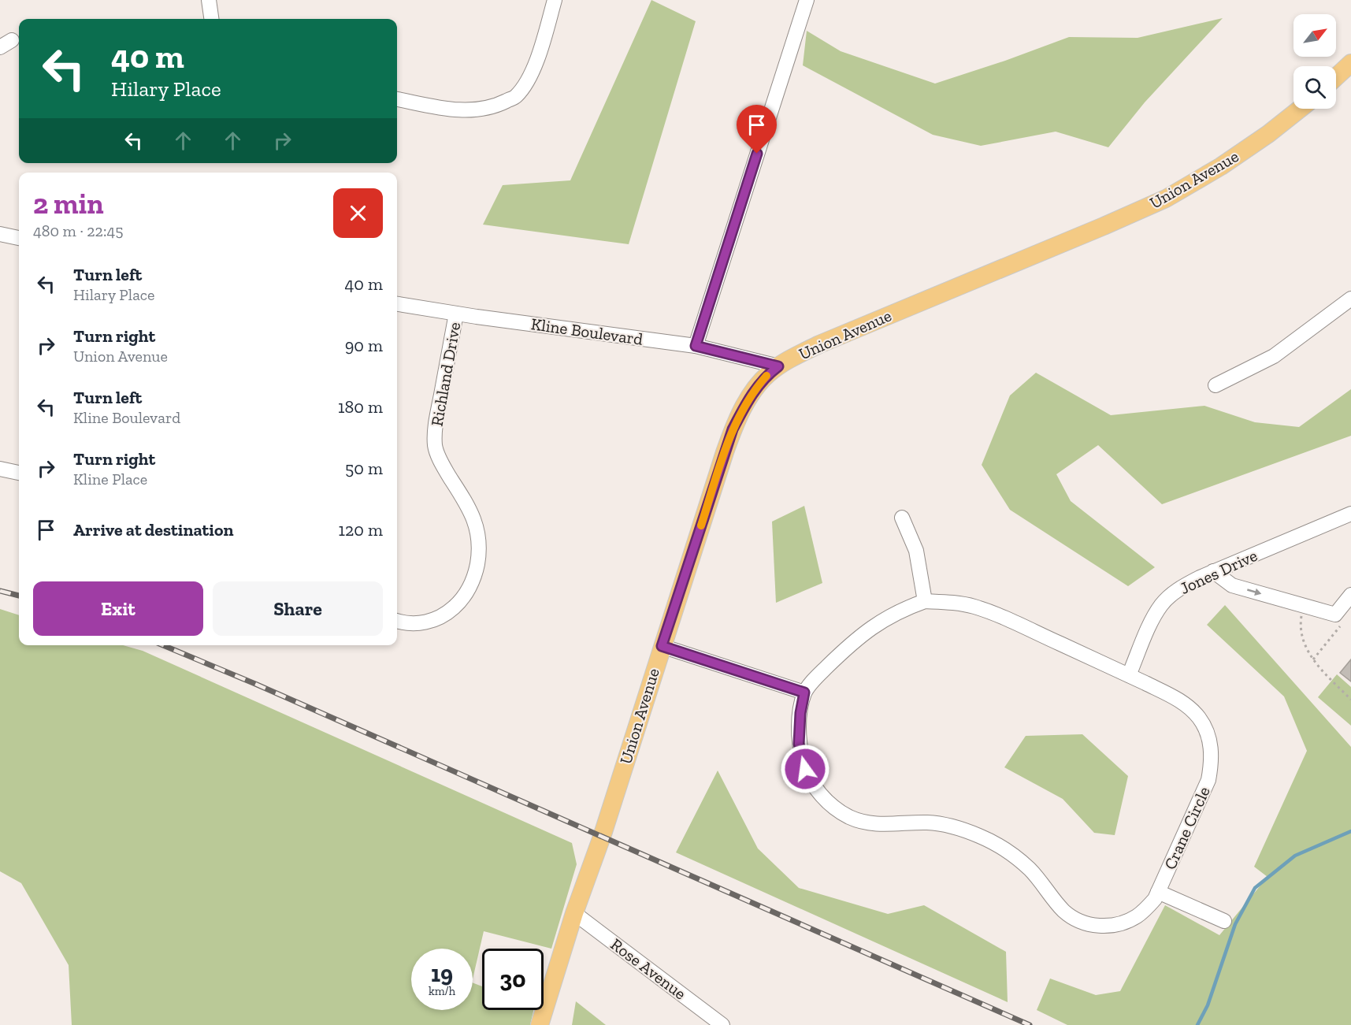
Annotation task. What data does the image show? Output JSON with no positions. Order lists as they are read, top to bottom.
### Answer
{
  "streets": {
    "main road": ["Union Avenue"],
    "street": [
      "Kline Boulevard",
      "Richland Drive",
      "Jones Drive",
      "Crane Circle",
      "Rose Avenue"
    ]
  },
  "crossings": [
    ["Union Avenue", "Kline Boulevard"],
    ["Union Avenue", "Rose Avenue"],
    ["Kline Boulevard", "Richland Drive"],
    ["Jones Drive", "Crane Circle"]
  ],
  "north": "top right",
  "page": {
    "turn": ["40 m", "Hilary Place"],
    "heading": ["2 min", "480 m · 22:45"],
    "list": [
      {
        "name": "Turn left",
        "note": "Hilary Place",
        "value": "40 m"
      },
      {
        "name": "Turn right",
        "note": "Union Avenue",
        "value": "90 m"
      },
      {
        "name": "Turn left",
        "note": "Kline Boulevard",
        "value": "180 m"
      },
      {
        "name": "Turn right",
        "note": "Kline Place",
        "value": "50 m"
      },
      {
        "name": "Arrive at destination",
        "value": "120 m"
      }
    ],
    "buttons": ["Exit", "Share"],
    "speed": "19 km/h",
    "limit": "30"
  }
}
